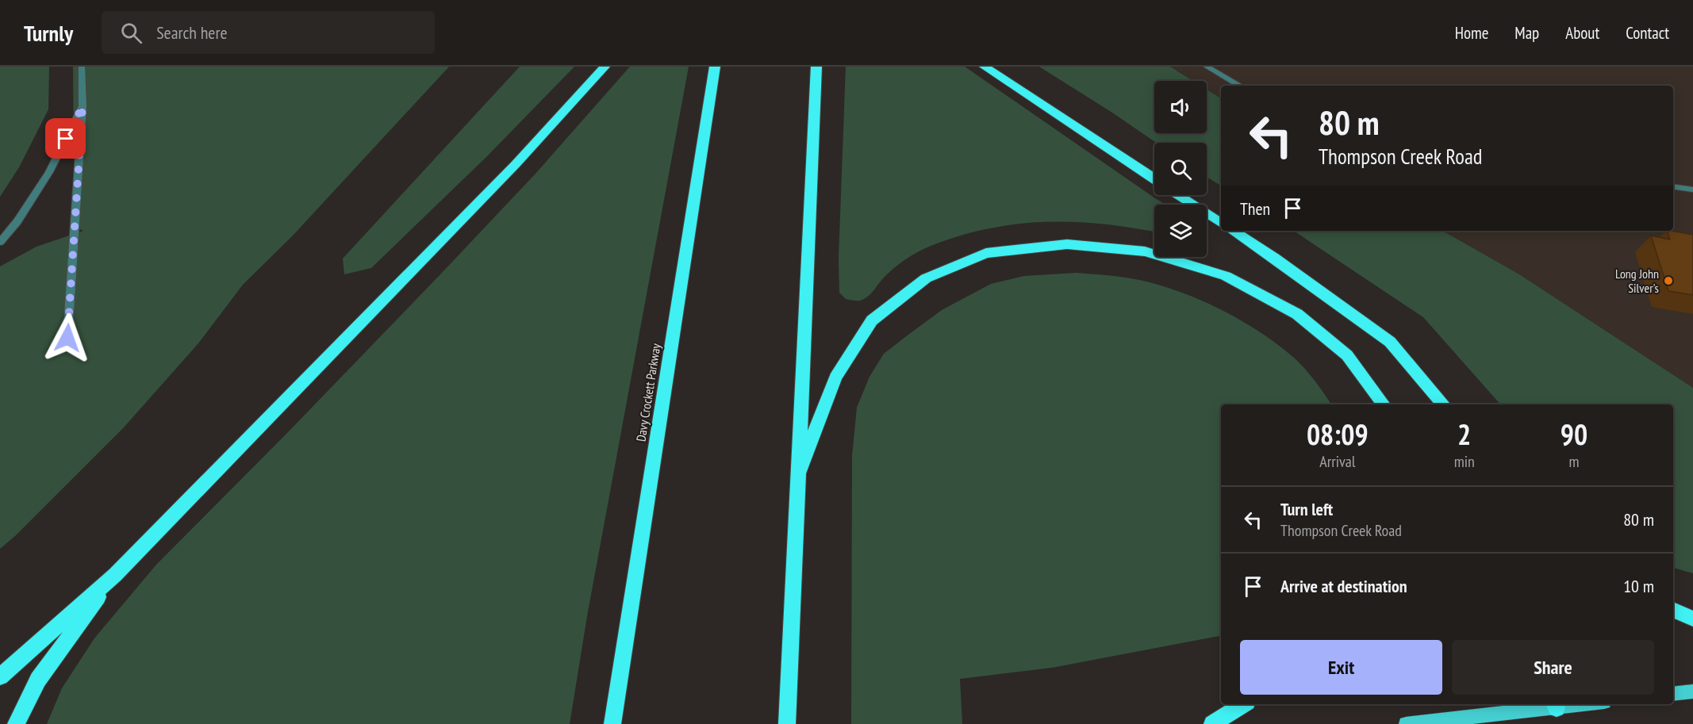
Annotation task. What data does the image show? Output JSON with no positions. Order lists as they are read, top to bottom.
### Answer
{
  "streets": {
    "highway": ["Davy Crockett Parkway"]
  },
  "places": ["Long John Silver's"],
  "page": {
    "header": "Turnly",
    "search": "Search here",
    "nav": [
      "Home",
      "Map",
      "About",
      "Contact"
    ],
    "turn": ["80 m", "Thompson Creek Road"],
    "then": "Then",
    "eta": [
      "08:09",
      "Arrival",
      "2",
      "min",
      "90",
      "m"
    ],
    "list": [
      {
        "name": "Turn left",
        "note": "Thompson Creek Road",
        "value": "80 m"
      },
      {
        "name": "Arrive at destination",
        "value": "10 m"
      }
    ],
    "buttons": ["Exit", "Share"]
  }
}
